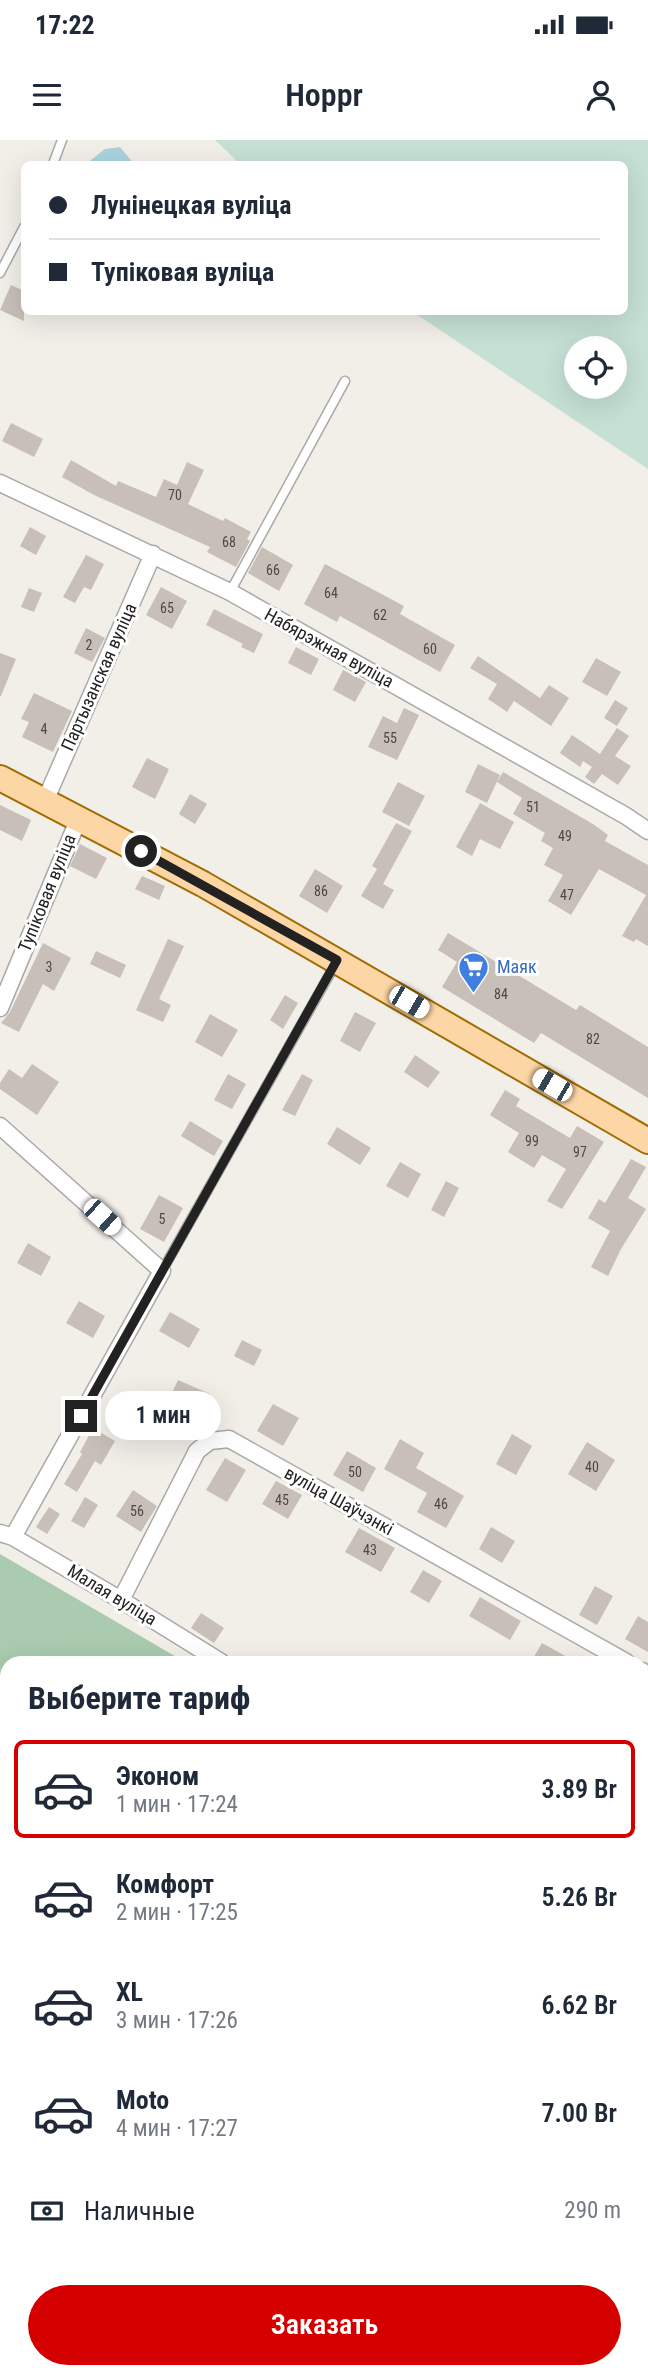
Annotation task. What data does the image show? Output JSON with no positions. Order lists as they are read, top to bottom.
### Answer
{
  "streets": {
    "street": [
      "Набярэжная вуліца",
      "Партызанская вуліца",
      "Тупіковая вуліца",
      "вуліца Шаўчэнкі",
      "Малая вуліца"
    ]
  },
  "crossings": [
    ["Набярэжная вуліца", "Партызанская вуліца"],
    ["вуліца Шаўчэнкі", "Малая вуліца"]
  ],
  "places": {
    "supermarket": ["Маяк"]
  },
  "house_numbers": [
    "70",
    "68",
    "66",
    "64",
    "65",
    "62",
    "2",
    "60",
    "4",
    "55",
    "51",
    "49",
    "86",
    "47",
    "3",
    "84",
    "82",
    "99",
    "97",
    "5",
    "40",
    "50",
    "45",
    "46",
    "56",
    "43"
  ],
  "page": {
    "status": "17:22",
    "header": "Hoppr",
    "banner": ["Лунінецкая вуліца", "Тупіковая вуліца"],
    "bubble": "1 мин",
    "heading": "Выберите тариф",
    "list": [
      {
        "name": "Эконом",
        "note": "1 мин · 17:24",
        "value": "3.89 Br"
      },
      {
        "name": "Комфорт",
        "note": "2 мин · 17:25",
        "value": "5.26 Br"
      },
      {
        "name": "XL",
        "note": "3 мин · 17:26",
        "value": "6.62 Br"
      },
      {
        "name": "Moto",
        "note": "4 мин · 17:27",
        "value": "7.00 Br"
      }
    ],
    "pay": ["Наличные", "290 m"],
    "buttons": "Заказать"
  }
}
